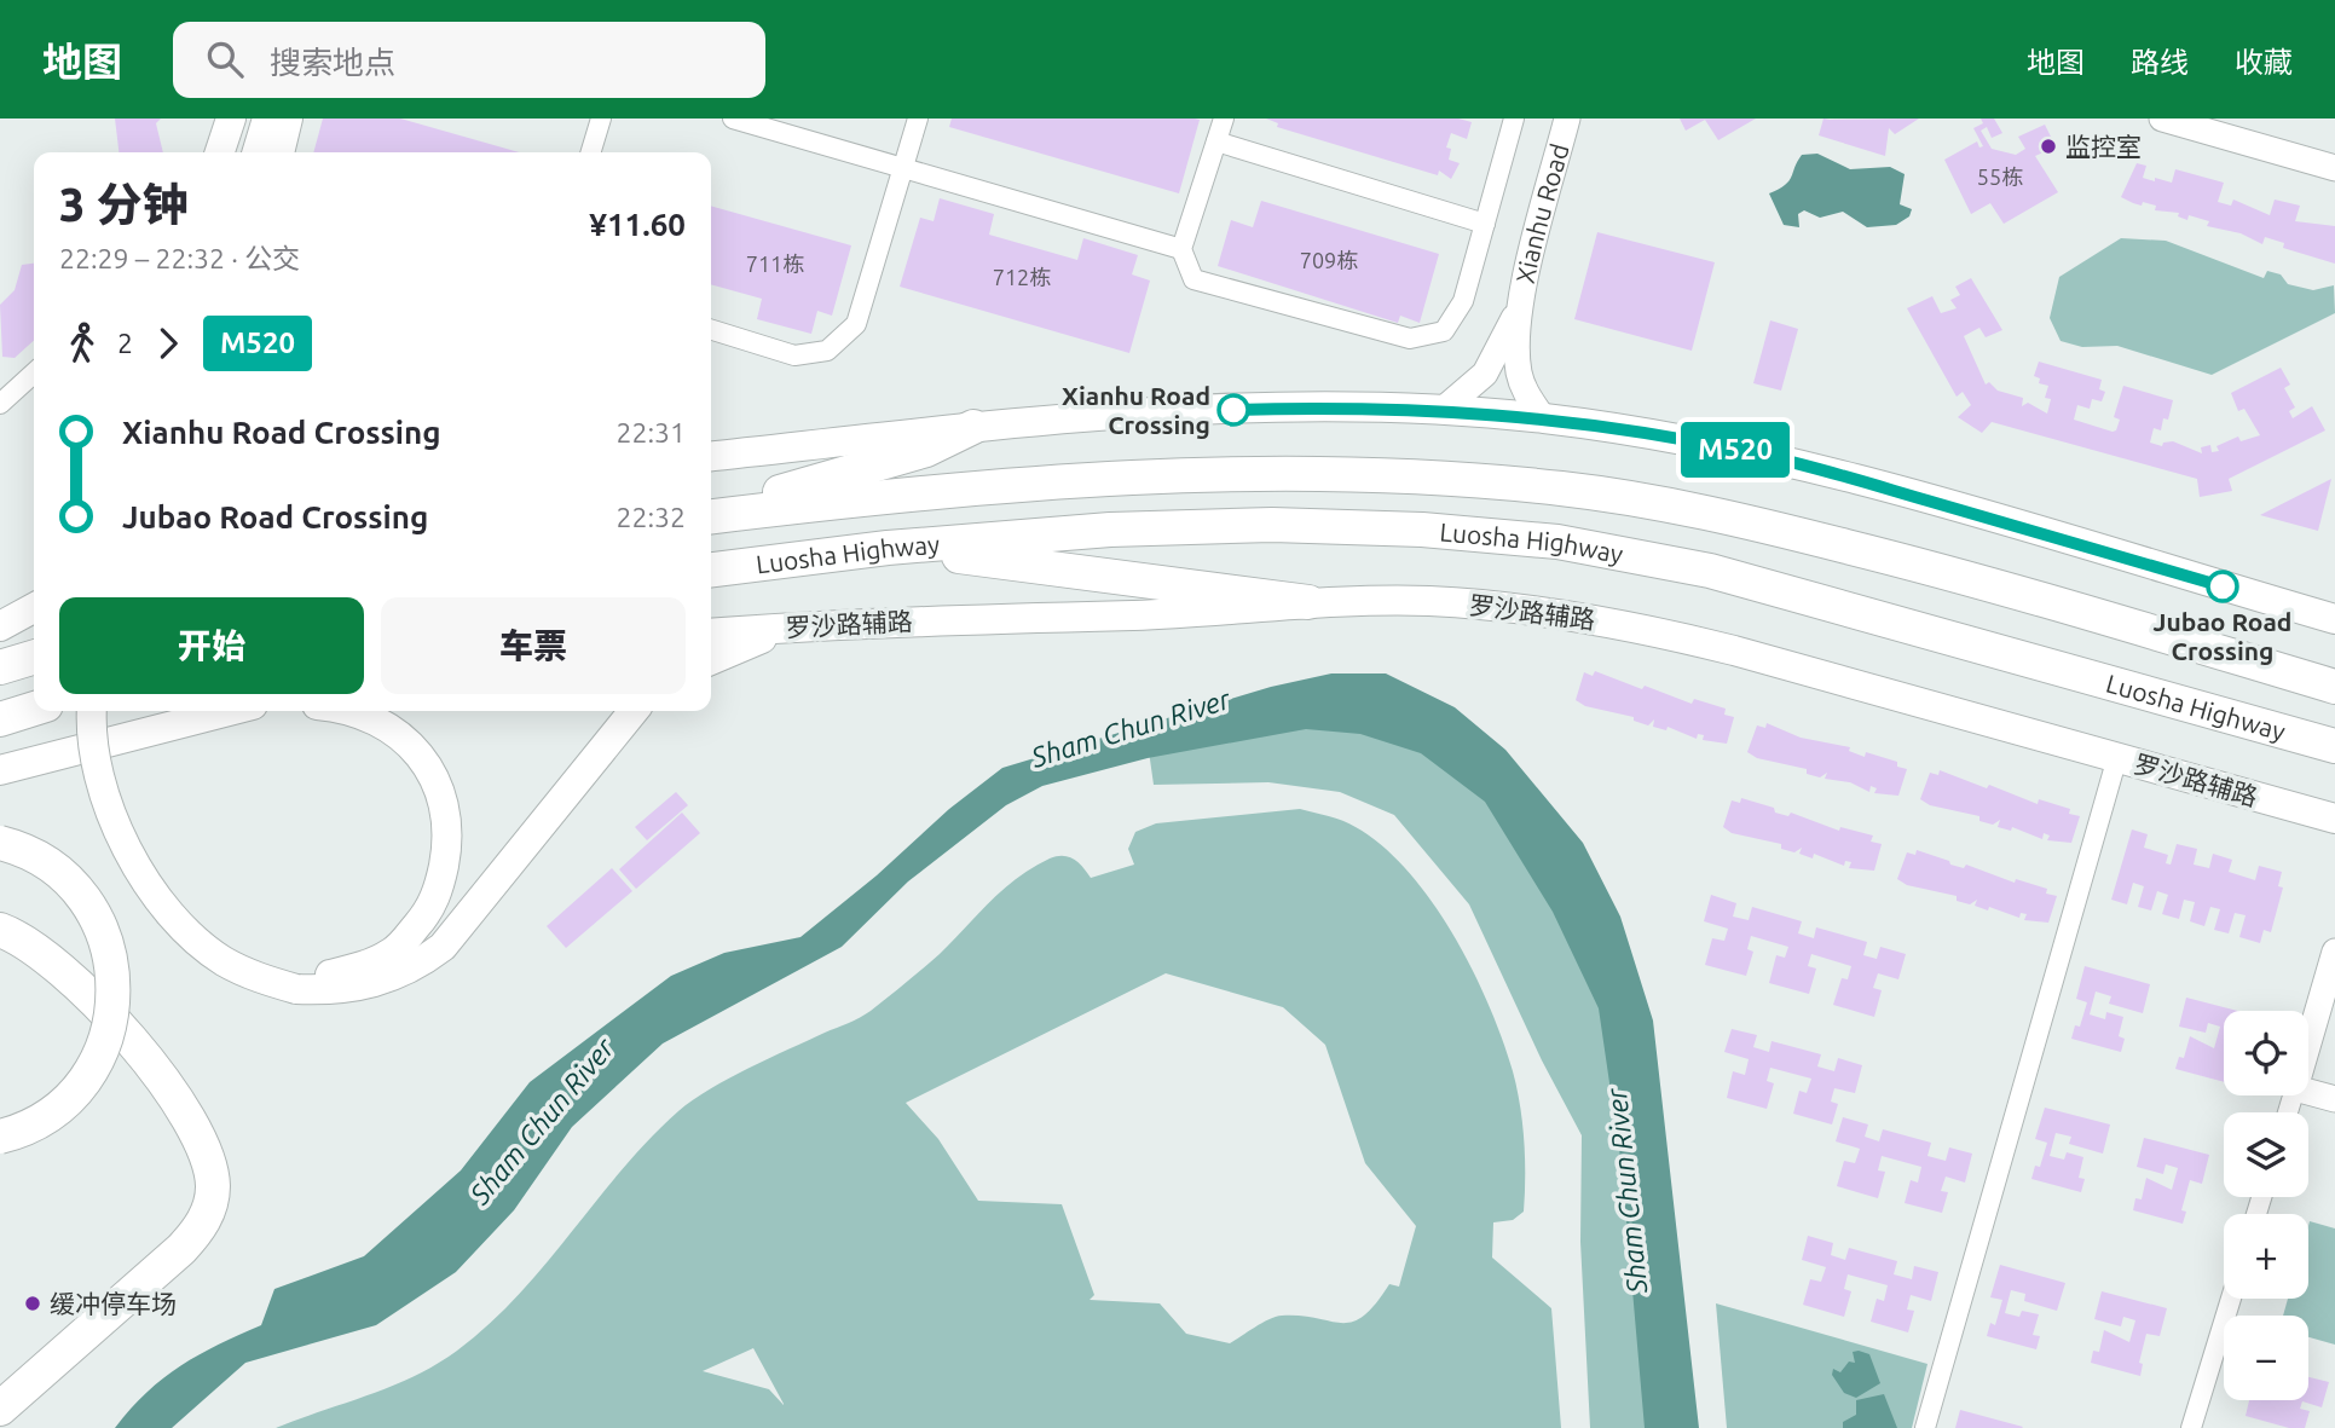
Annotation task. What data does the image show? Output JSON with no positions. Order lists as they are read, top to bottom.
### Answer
{
  "streets": {
    "highway": ["Luosha Highway"],
    "main road": ["罗沙路辅路"],
    "street": ["Xianhu Road"]
  },
  "water": ["Sham Chun River"],
  "places": [
    "监控室",
    "Xianhu Road Crossing",
    "Jubao Road Crossing",
    "缓冲停车场"
  ],
  "lines": ["bus line M520"],
  "house_numbers": [
    "55栋",
    "709栋",
    "711栋",
    "712栋"
  ],
  "page": {
    "header": "地图",
    "search": "搜索地点",
    "nav": ["地图", "路线", "收藏"],
    "on_map": "M520",
    "heading": ["3 分钟", "22:29 – 22:32 · 公交", "¥11.60"],
    "legs": ["2", "M520"],
    "list": [
      {
        "name": "Xianhu Road Crossing",
        "value": "22:31"
      },
      {
        "name": "Jubao Road Crossing",
        "value": "22:32"
      }
    ],
    "buttons": ["开始", "车票"],
    "map_buttons": ["+", "−"]
  }
}
